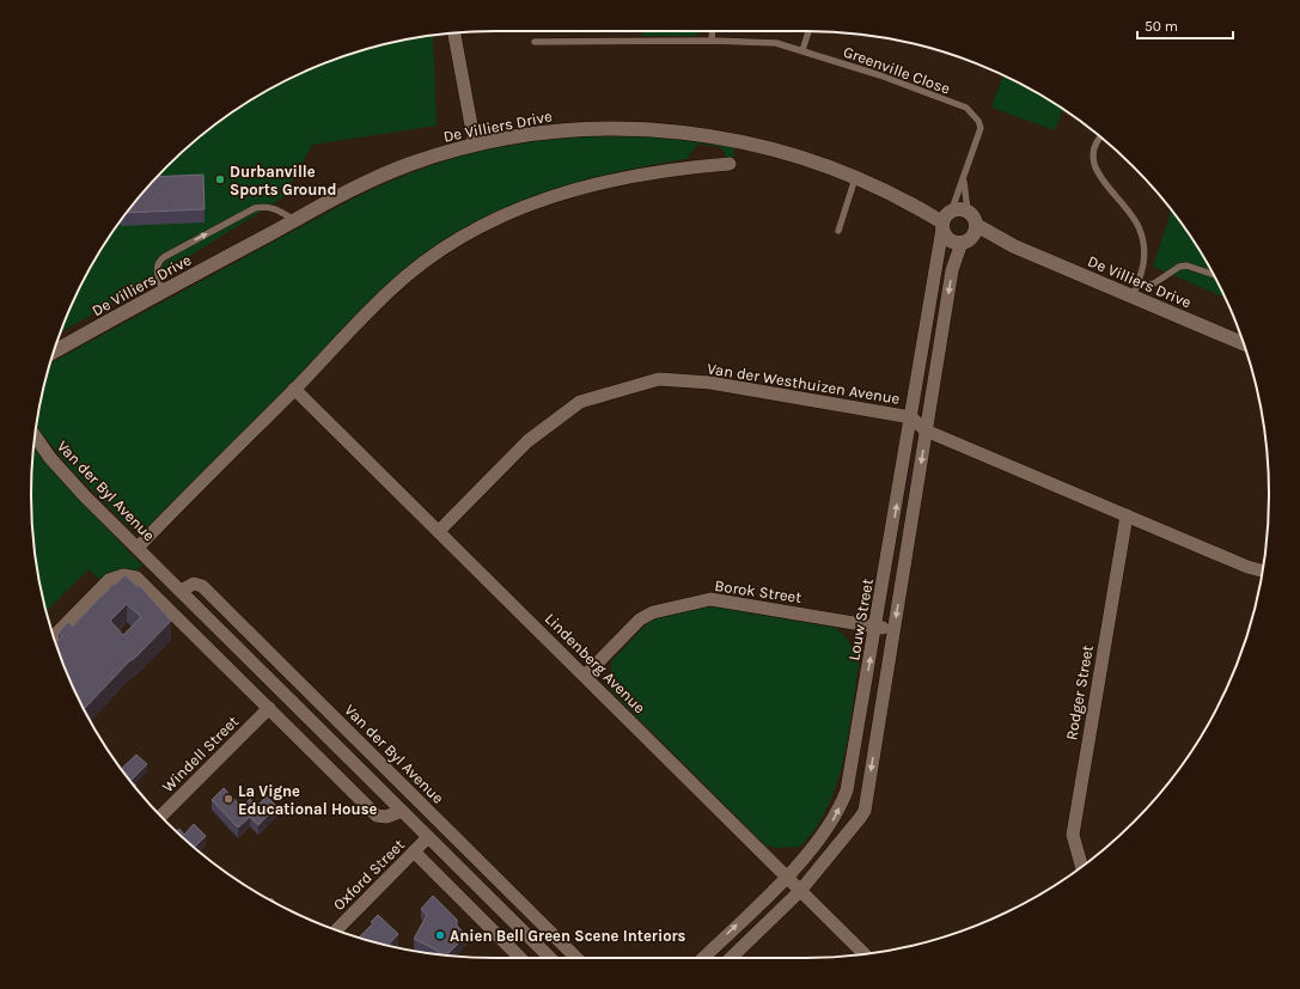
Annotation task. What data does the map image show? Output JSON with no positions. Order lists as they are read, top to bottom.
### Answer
{
  "streets": {
    "street": [
      "De Villiers Drive",
      "Van der Westhuizen Avenue",
      "Van der Byl Avenue",
      "Borok Street",
      "Louw Street",
      "Lindenberg Avenue",
      "Rodger Street",
      "Windell Street",
      "Oxford Street"
    ],
    "lane": ["Greenville Close"]
  },
  "crossings": [
    ["Greenville Close", "De Villiers Drive"],
    ["Greenville Close", "Louw Street"],
    ["De Villiers Drive", "Louw Street"],
    ["Van der Westhuizen Avenue", "Louw Street"],
    ["Van der Westhuizen Avenue", "Lindenberg Avenue"],
    ["Van der Westhuizen Avenue", "Rodger Street"],
    ["Van der Byl Avenue", "Oxford Street"],
    ["Borok Street", "Louw Street"],
    ["Borok Street", "Lindenberg Avenue"],
    ["Louw Street", "Lindenberg Avenue"]
  ],
  "places": ["Durbanville Sports Ground", "La Vigne Educational House", "Anien Bell Green Scene Interiors"],
  "scale_bar": "50 m"
}
